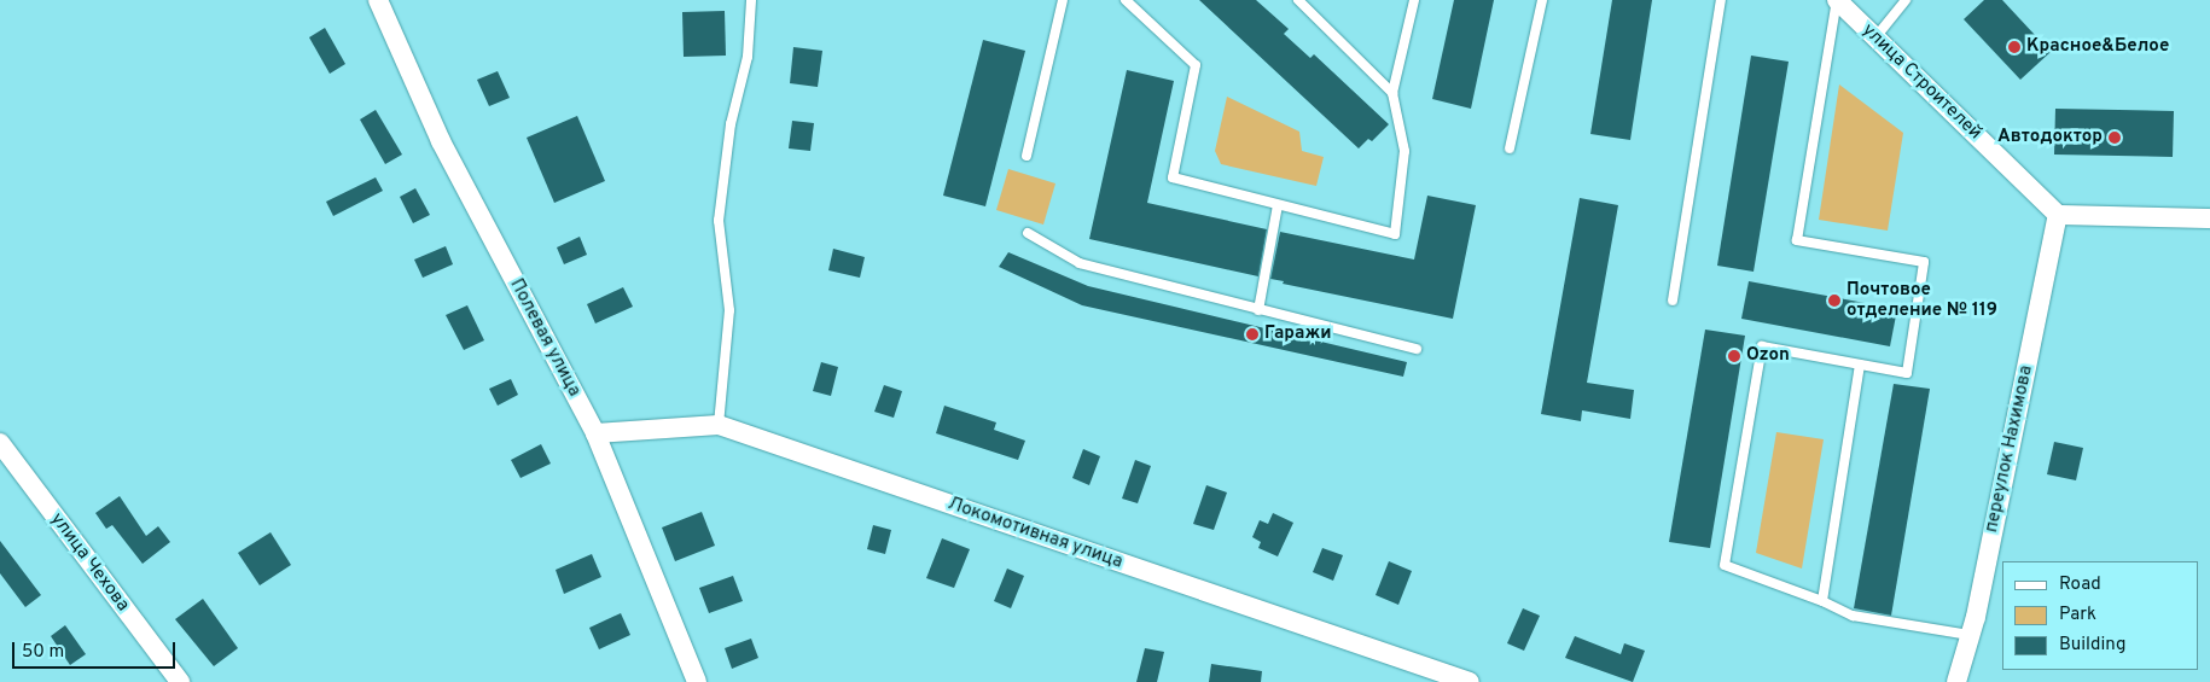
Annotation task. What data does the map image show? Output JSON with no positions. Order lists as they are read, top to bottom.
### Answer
{
  "streets": {
    "street": [
      "улица Строителей",
      "Полевая улица",
      "переулок Нахимова",
      "Локомотивная улица",
      "улица Чехова"
    ]
  },
  "crossings": [
    ["улица Строителей", "переулок Нахимова"],
    ["Полевая улица", "Локомотивная улица"]
  ],
  "places": [
    "Красное&Белое",
    "Автодоктор",
    "Почтовое отделение № 119",
    "Гаражи",
    "Ozon"
  ],
  "legend": ["Road", "Park", "Building"],
  "scale_bar": "50 m"
}
